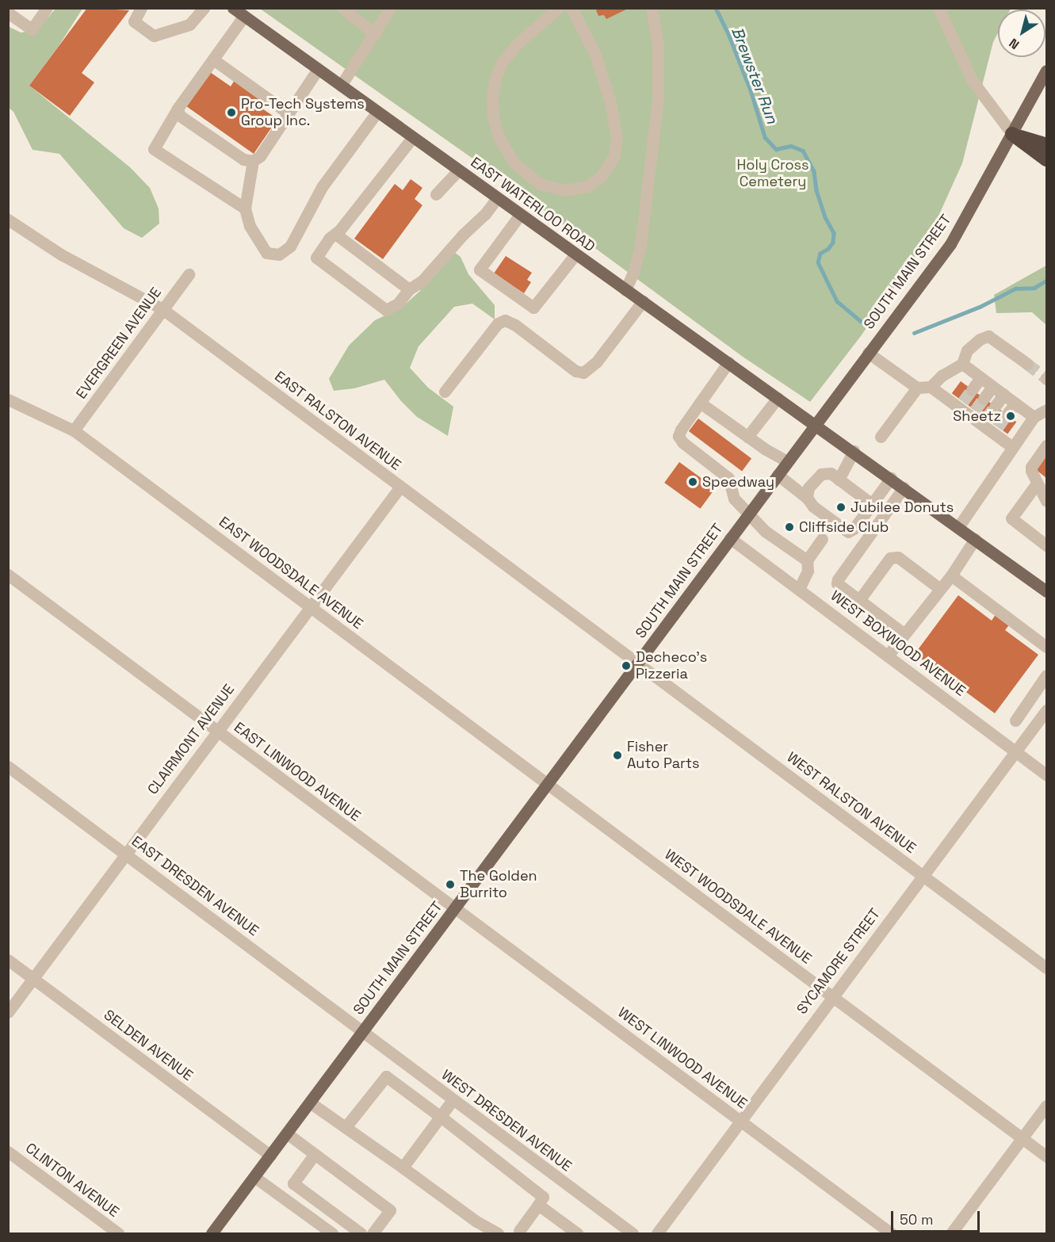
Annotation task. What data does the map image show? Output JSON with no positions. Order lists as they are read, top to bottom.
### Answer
{
  "streets": {
    "main road": ["EAST WATERLOO ROAD", "SOUTH MAIN STREET"],
    "street": [
      "EVERGREEN AVENUE",
      "EAST RALSTON AVENUE",
      "EAST WOODSDALE AVENUE",
      "WEST BOXWOOD AVENUE",
      "CLAIRMONT AVENUE",
      "EAST LINWOOD AVENUE",
      "WEST RALSTON AVENUE",
      "EAST DRESDEN AVENUE",
      "WEST WOODSDALE AVENUE",
      "SYCAMORE STREET",
      "SELDEN AVENUE",
      "WEST LINWOOD AVENUE",
      "WEST DRESDEN AVENUE",
      "CLINTON AVENUE"
    ]
  },
  "crossings": [
    ["EAST WATERLOO ROAD", "SOUTH MAIN STREET"],
    ["SOUTH MAIN STREET", "EAST RALSTON AVENUE"],
    ["SOUTH MAIN STREET", "EAST WOODSDALE AVENUE"],
    ["SOUTH MAIN STREET", "WEST BOXWOOD AVENUE"],
    ["SOUTH MAIN STREET", "EAST LINWOOD AVENUE"],
    ["SOUTH MAIN STREET", "WEST RALSTON AVENUE"],
    ["SOUTH MAIN STREET", "EAST DRESDEN AVENUE"],
    ["SOUTH MAIN STREET", "WEST WOODSDALE AVENUE"],
    ["SOUTH MAIN STREET", "SELDEN AVENUE"],
    ["SOUTH MAIN STREET", "WEST LINWOOD AVENUE"],
    ["SOUTH MAIN STREET", "WEST DRESDEN AVENUE"],
    ["EVERGREEN AVENUE", "EAST RALSTON AVENUE"],
    ["EVERGREEN AVENUE", "EAST WOODSDALE AVENUE"],
    ["EAST RALSTON AVENUE", "CLAIRMONT AVENUE"],
    ["EAST RALSTON AVENUE", "WEST RALSTON AVENUE"],
    ["EAST WOODSDALE AVENUE", "CLAIRMONT AVENUE"],
    ["EAST WOODSDALE AVENUE", "WEST WOODSDALE AVENUE"],
    ["WEST BOXWOOD AVENUE", "SYCAMORE STREET"],
    ["CLAIRMONT AVENUE", "EAST LINWOOD AVENUE"],
    ["CLAIRMONT AVENUE", "EAST DRESDEN AVENUE"],
    ["CLAIRMONT AVENUE", "SELDEN AVENUE"],
    ["EAST LINWOOD AVENUE", "WEST LINWOOD AVENUE"],
    ["WEST RALSTON AVENUE", "SYCAMORE STREET"],
    ["EAST DRESDEN AVENUE", "WEST DRESDEN AVENUE"],
    ["WEST WOODSDALE AVENUE", "SYCAMORE STREET"],
    ["SYCAMORE STREET", "WEST LINWOOD AVENUE"]
  ],
  "water": ["Brewster Run"],
  "parks": ["Holy Cross Cemetery"],
  "places": [
    "Pro-Tech Systems Group Inc.",
    "Sheetz",
    "Speedway",
    "Jubilee Donuts",
    "Cliffside Club",
    "Decheco's Pizzeria",
    "Fisher Auto Parts",
    "The Golden Burrito"
  ],
  "scale_bar": "50 m",
  "north": "bottom left"
}
